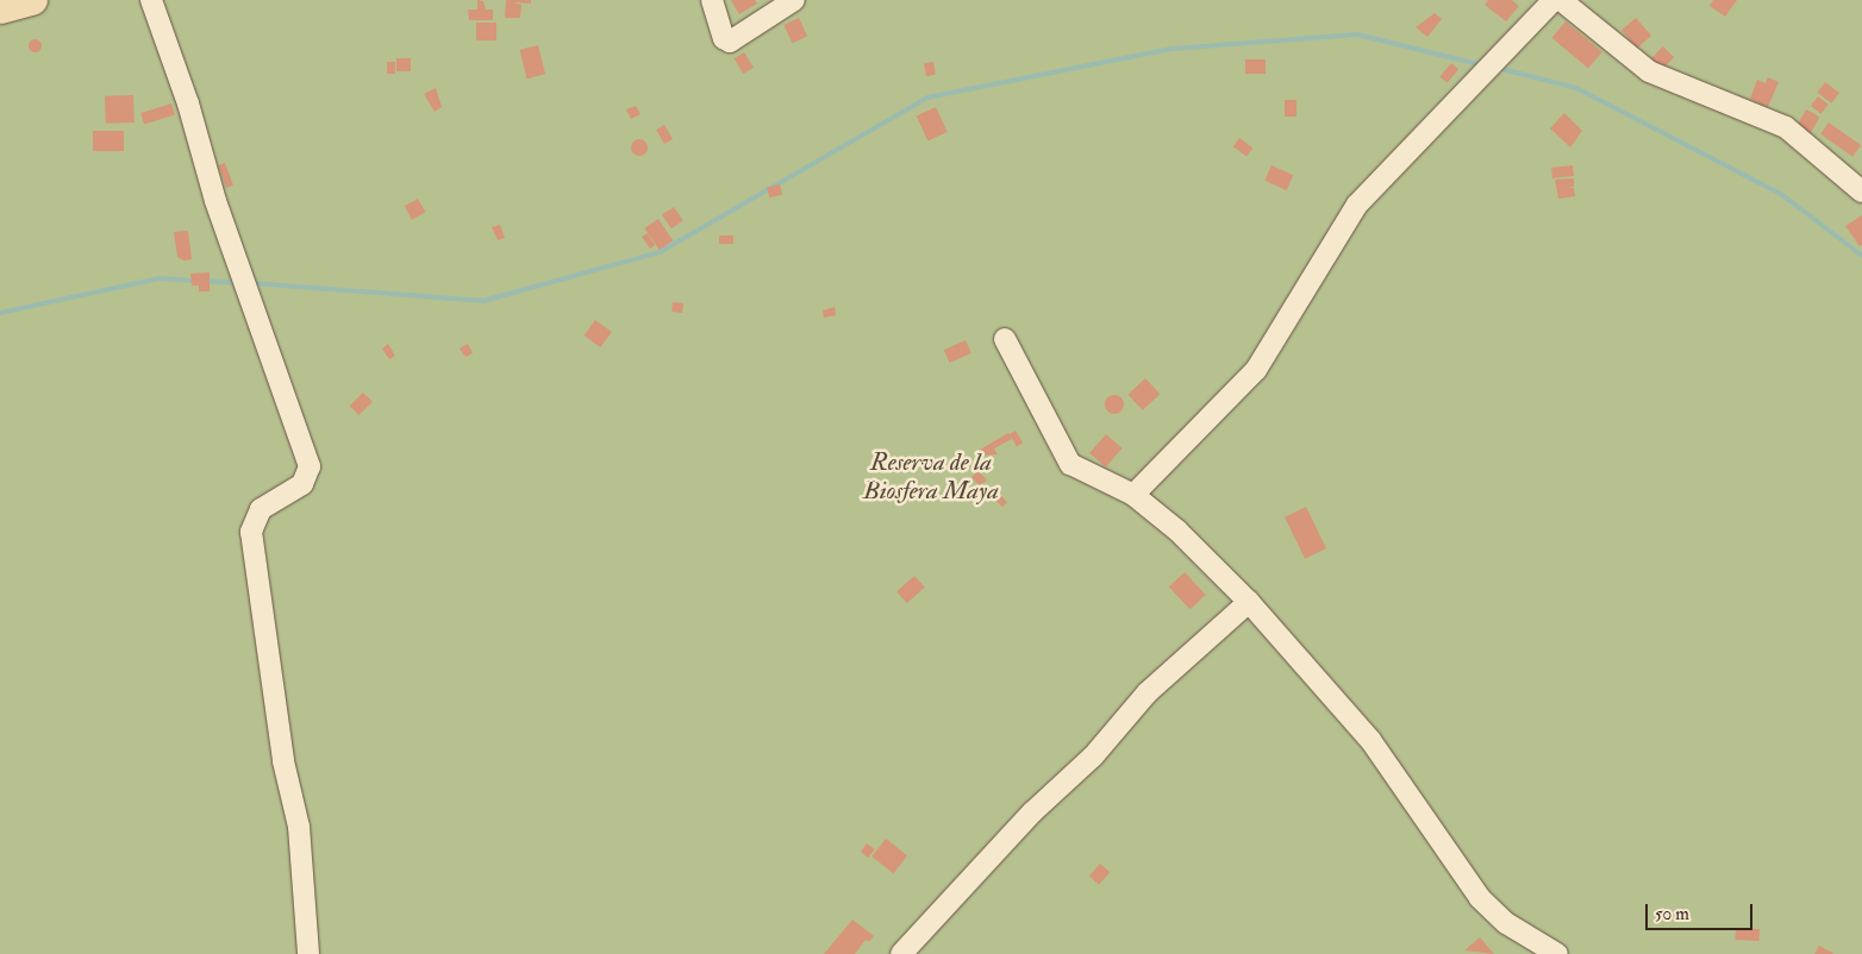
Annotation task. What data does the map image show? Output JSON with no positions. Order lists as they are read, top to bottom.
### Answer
{
  "parks": ["Reserva de la Biosfera Maya"],
  "scale_bar": "50 m"
}
